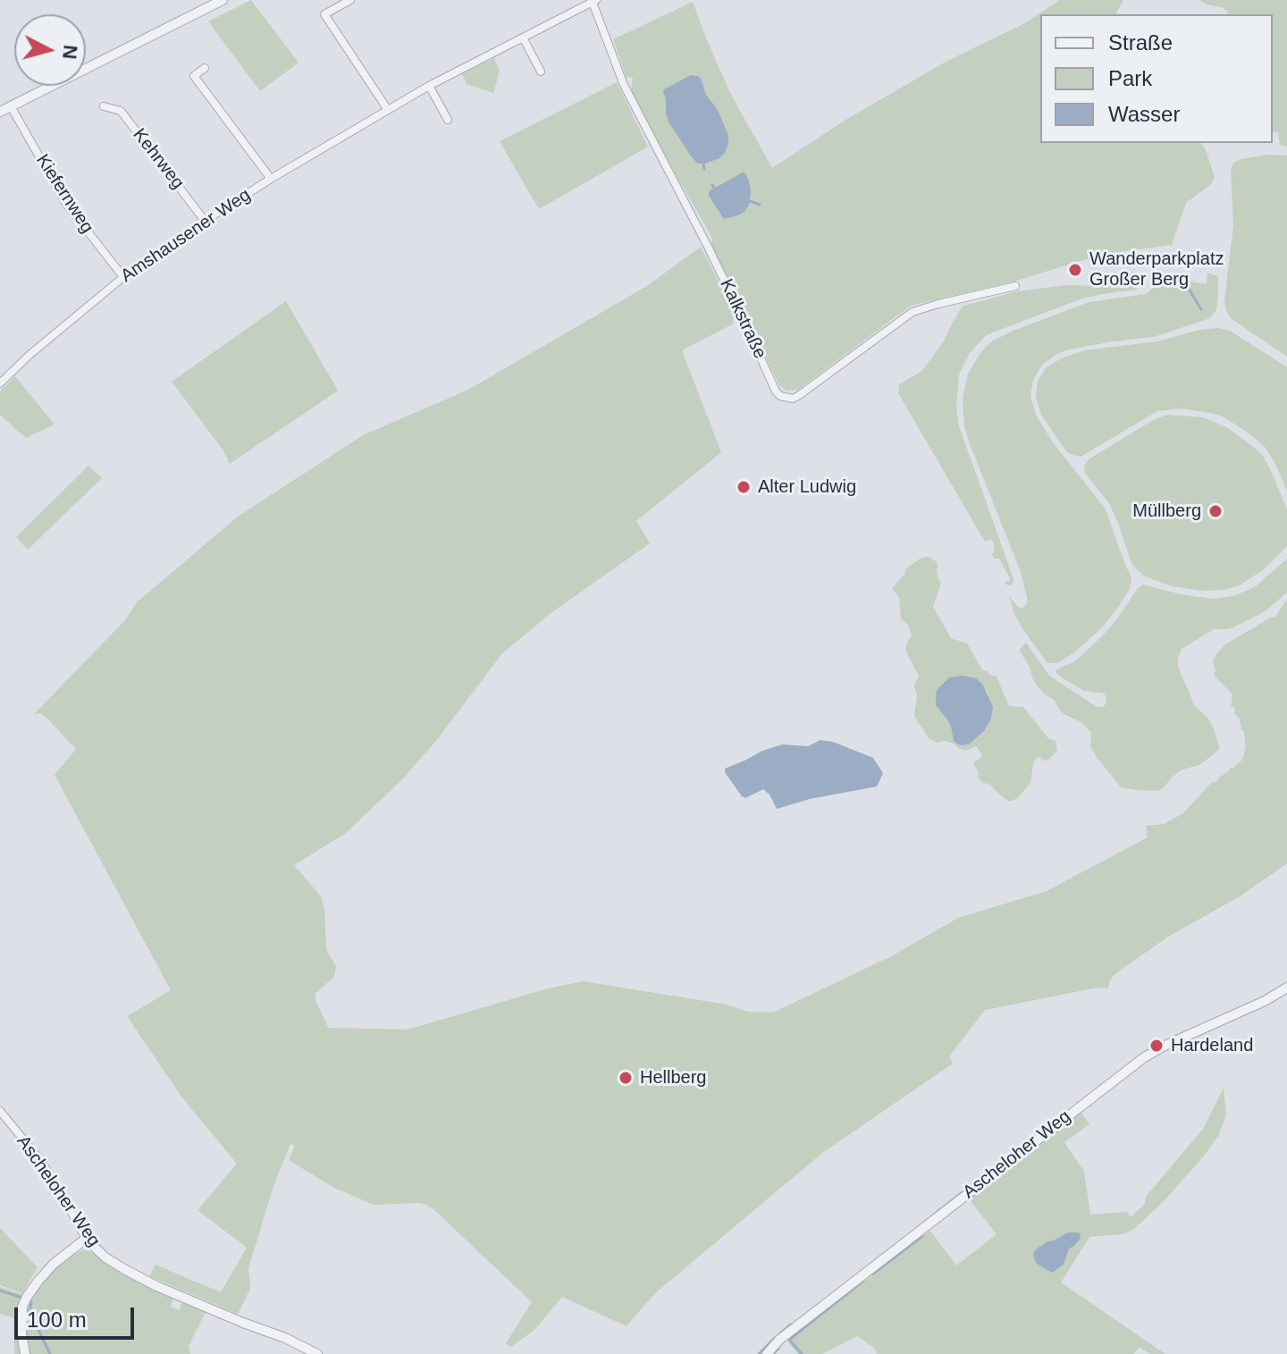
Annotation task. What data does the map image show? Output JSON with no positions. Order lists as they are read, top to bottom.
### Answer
{
  "streets": {
    "street": [
      "Kehrweg",
      "Kiefernweg",
      "Amshausener Weg",
      "Kalkstraße",
      "Ascheloher Weg"
    ]
  },
  "crossings": [
    ["Kehrweg", "Amshausener Weg"],
    ["Kiefernweg", "Amshausener Weg"],
    ["Amshausener Weg", "Kalkstraße"]
  ],
  "places": [
    "Wanderparkplatz Großer Berg",
    "Alter Ludwig",
    "Müllberg",
    "Hardeland",
    "Hellberg"
  ],
  "legend": ["Straße", "Park", "Wasser"],
  "scale_bar": "100 m",
  "north": "right"
}
